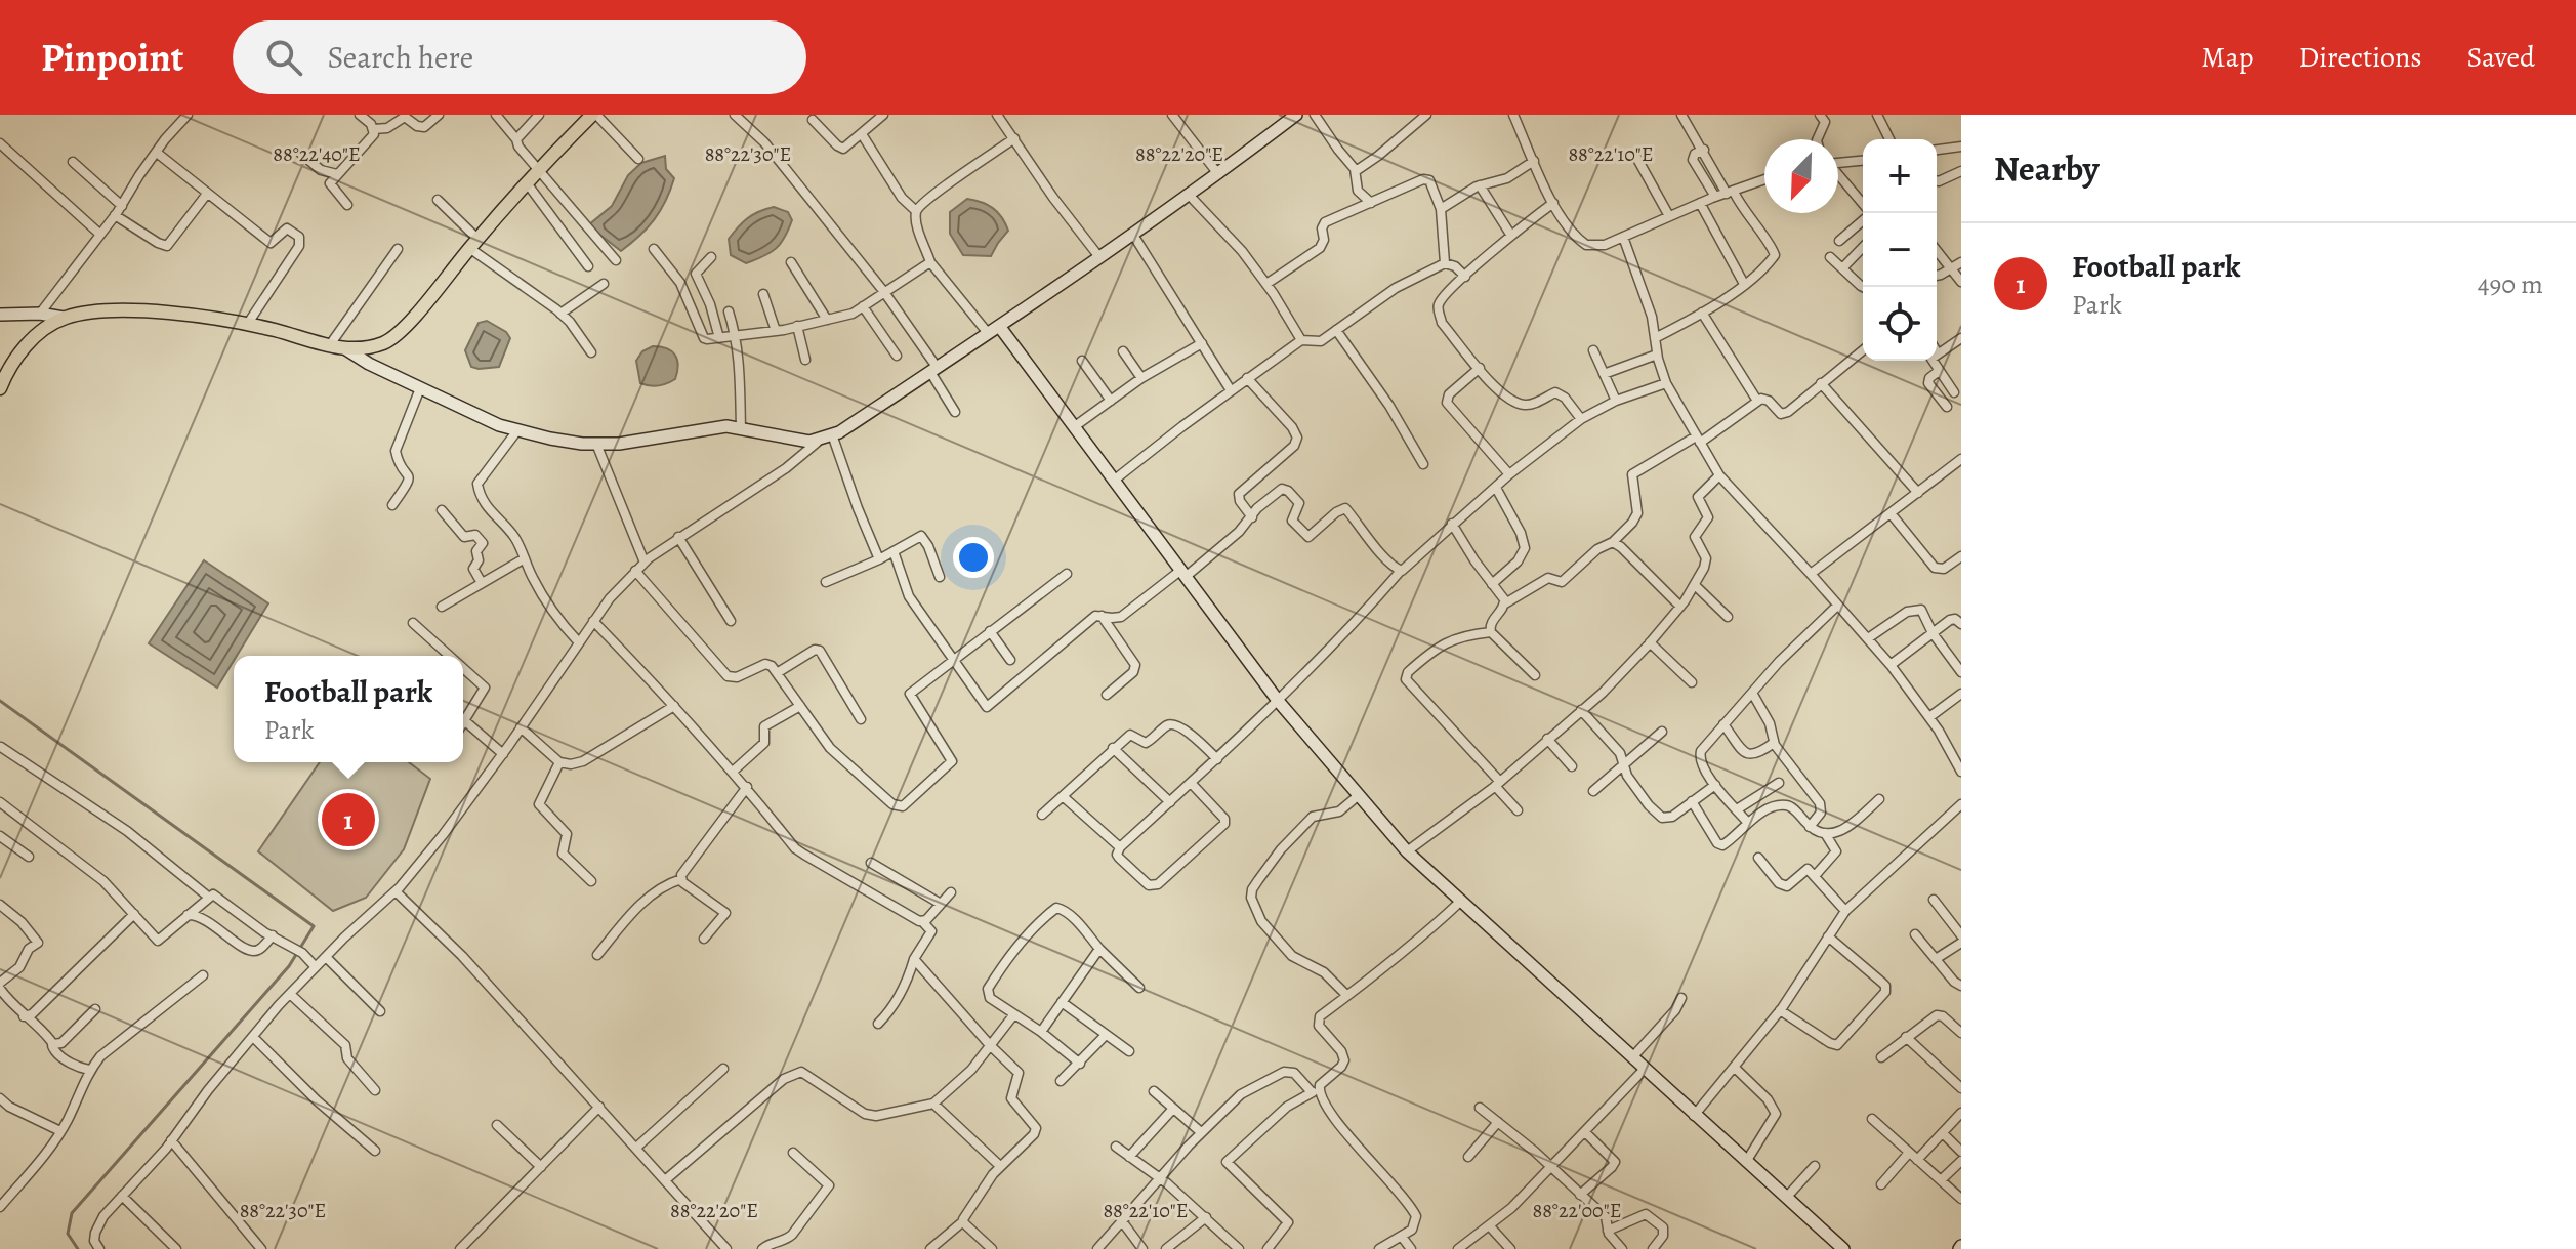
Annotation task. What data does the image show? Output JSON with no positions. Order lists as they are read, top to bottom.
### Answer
{
  "north": "bottom left",
  "page": {
    "header": "Pinpoint",
    "search": "Search here",
    "nav": ["Map", "Directions", "Saved"],
    "heading": "Nearby",
    "map_buttons": ["+", "−"],
    "list": [
      {
        "mark": "1",
        "name": "Football park",
        "note": "Park",
        "value": "490 m"
      }
    ],
    "popup": ["Football park", "Park"],
    "pins": "1"
  },
  "coordinates": [
    "88°22'40\"E",
    "88°22'30\"E",
    "88°22'20\"E",
    "88°22'10\"E",
    "88°22'00\"E"
  ]
}
